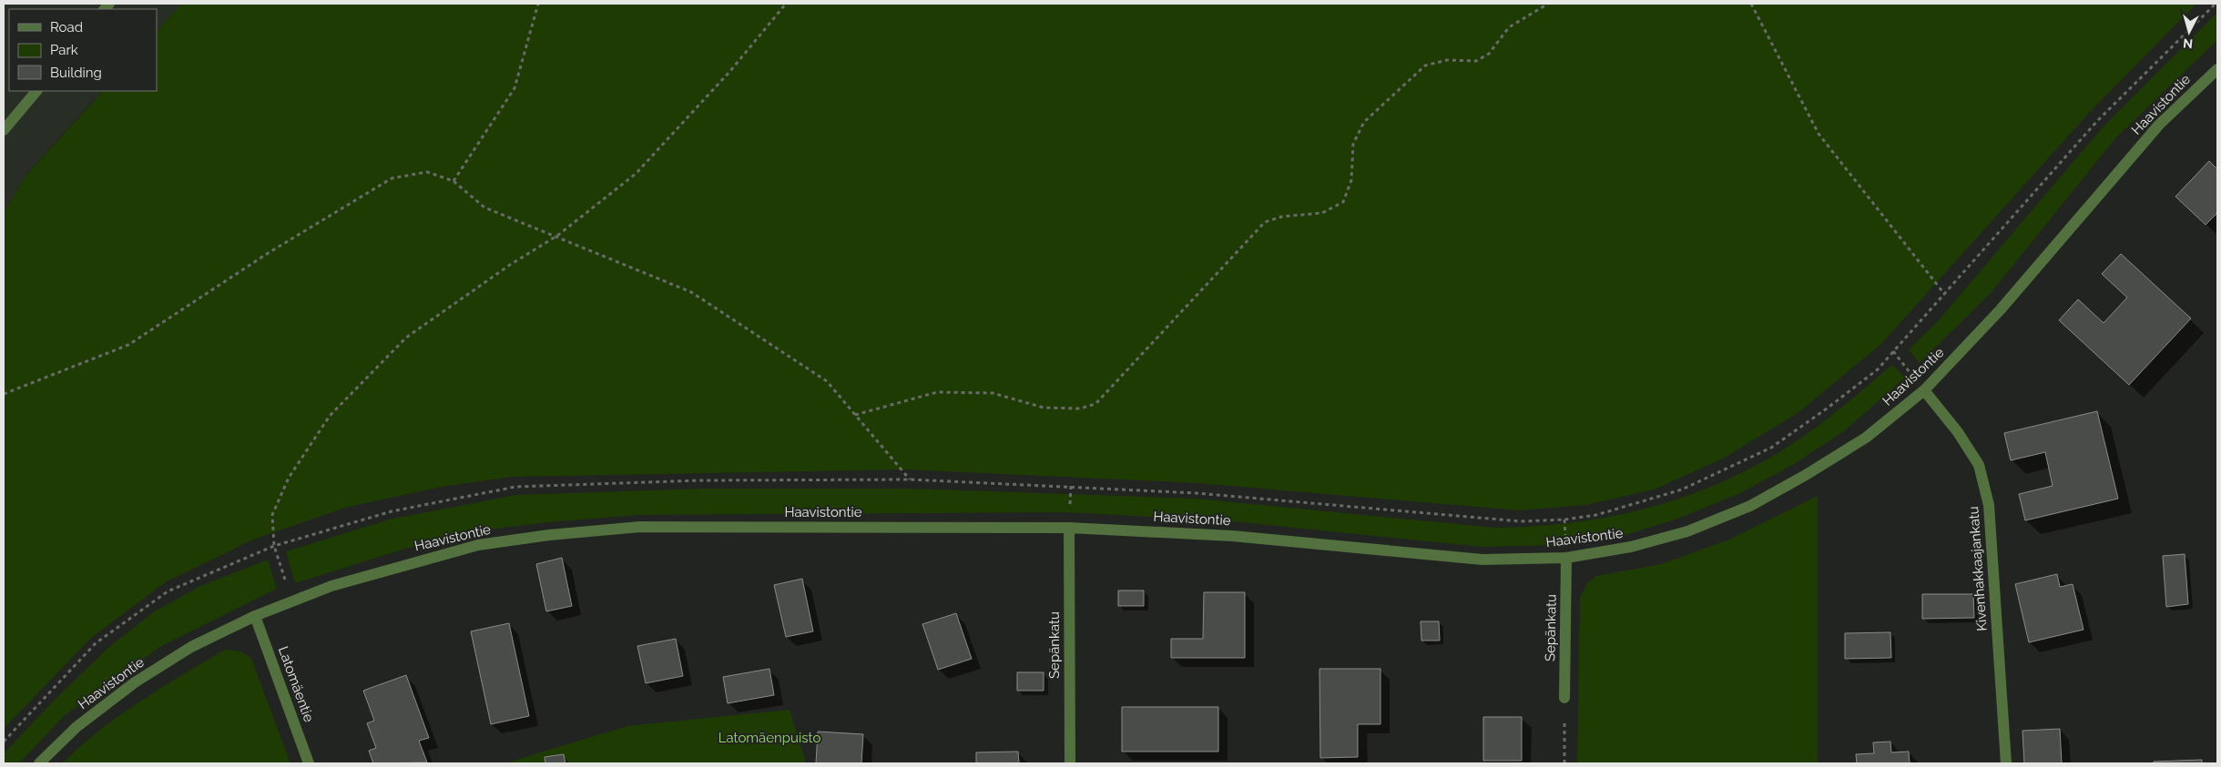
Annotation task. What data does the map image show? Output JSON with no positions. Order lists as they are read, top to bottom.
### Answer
{
  "streets": {
    "street": [
      "Haavistontie",
      "Kivenhakkaajankatu",
      "Sepänkatu",
      "Latomäentie"
    ]
  },
  "crossings": [
    ["Haavistontie", "Kivenhakkaajankatu"],
    ["Haavistontie", "Sepänkatu"],
    ["Haavistontie", "Latomäentie"]
  ],
  "parks": ["Latomäenpuisto"],
  "legend": ["Road", "Park", "Building"],
  "north": "bottom"
}
